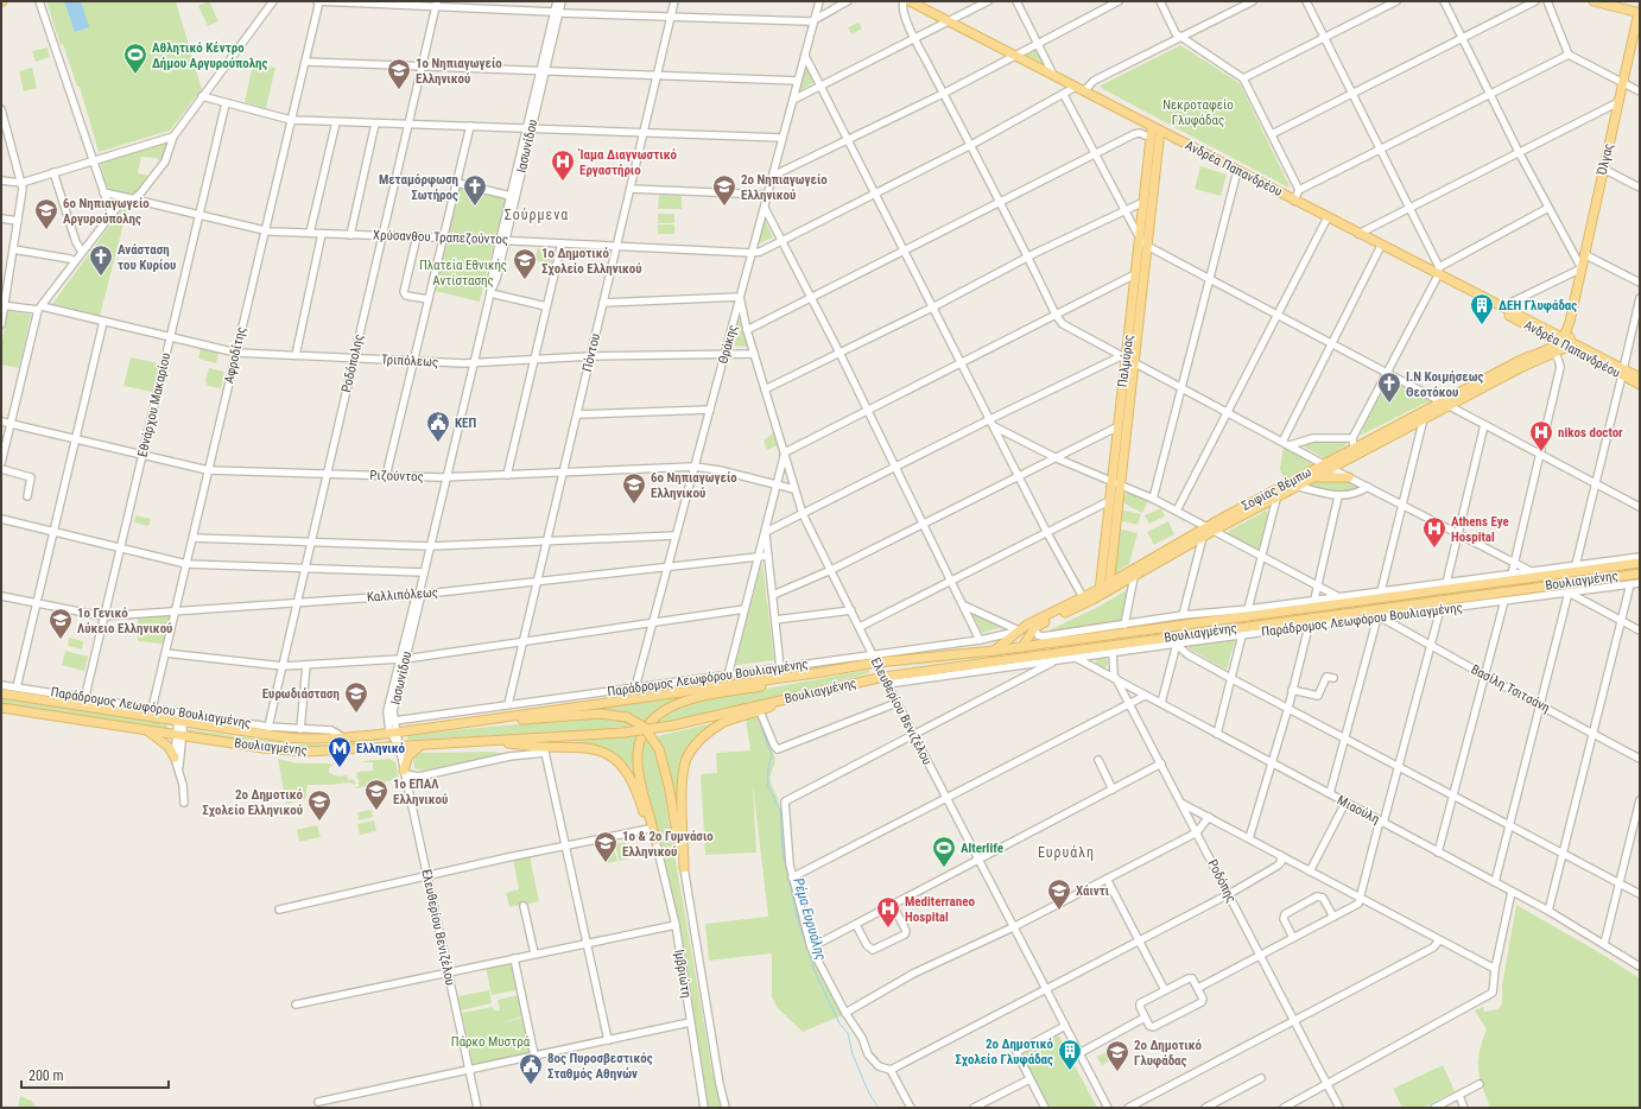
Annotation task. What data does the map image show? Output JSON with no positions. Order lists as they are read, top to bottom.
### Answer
{
  "streets": {
    "main road": [
      "Όλγας",
      "Ανδρέα Παπανδρέου",
      "Παλμύρας",
      "Σοφίας Βέμπω",
      "Βουλιαγμένης"
    ],
    "street": [
      "Ιασωνίδου",
      "Χρύσανθου Τραπεζούντος",
      "Θράκης",
      "Πόντου",
      "Αφροδίτης",
      "Τριπόλεως",
      "Ροδόπολης",
      "Εθνάρχου Μακαρίου",
      "Ριζούντος",
      "Καλλιπόλεως",
      "Παράδρομος Λεωφόρου Βουλιαγμένης",
      "Βασίλη Τσιτσάνη",
      "Ελευθερίου Βενιζέλου",
      "Μιαούλη",
      "Ροδόπης",
      "Ιμβριώτη"
    ]
  },
  "crossings": [
    ["Ιασωνίδου", "Χρύσανθου Τραπεζούντος"],
    ["Ιασωνίδου", "Τριπόλεως"],
    ["Ιασωνίδου", "Ριζούντος"],
    ["Ιασωνίδου", "Βουλιαγμένης"],
    ["Ιασωνίδου", "Καλλιπόλεως"],
    ["Ιασωνίδου", "Παράδρομος Λεωφόρου Βουλιαγμένης"],
    ["Ιασωνίδου", "Ελευθερίου Βενιζέλου"],
    ["Όλγας", "Ανδρέα Παπανδρέου"],
    ["Όλγας", "Σοφίας Βέμπω"],
    ["Ανδρέα Παπανδρέου", "Παλμύρας"],
    ["Ανδρέα Παπανδρέου", "Σοφίας Βέμπω"],
    ["Χρύσανθου Τραπεζούντος", "Θράκης"],
    ["Χρύσανθου Τραπεζούντος", "Πόντου"],
    ["Χρύσανθου Τραπεζούντος", "Αφροδίτης"],
    ["Χρύσανθου Τραπεζούντος", "Ροδόπολης"],
    ["Χρύσανθου Τραπεζούντος", "Εθνάρχου Μακαρίου"],
    ["Θράκης", "Τριπόλεως"],
    ["Θράκης", "Ριζούντος"],
    ["Θράκης", "Καλλιπόλεως"],
    ["Θράκης", "Παράδρομος Λεωφόρου Βουλιαγμένης"],
    ["Θράκης", "Ελευθερίου Βενιζέλου"],
    ["Πόντου", "Τριπόλεως"],
    ["Πόντου", "Ριζούντος"],
    ["Πόντου", "Καλλιπόλεως"],
    ["Πόντου", "Παράδρομος Λεωφόρου Βουλιαγμένης"],
    ["Αφροδίτης", "Τριπόλεως"],
    ["Αφροδίτης", "Ριζούντος"],
    ["Αφροδίτης", "Καλλιπόλεως"],
    ["Αφροδίτης", "Παράδρομος Λεωφόρου Βουλιαγμένης"],
    ["Τριπόλεως", "Ροδόπολης"],
    ["Τριπόλεως", "Εθνάρχου Μακαρίου"],
    ["Τριπόλεως", "Ελευθερίου Βενιζέλου"],
    ["Παλμύρας", "Σοφίας Βέμπω"],
    ["Ροδόπολης", "Ριζούντος"],
    ["Ροδόπολης", "Καλλιπόλεως"],
    ["Ροδόπολης", "Παράδρομος Λεωφόρου Βουλιαγμένης"],
    ["Εθνάρχου Μακαρίου", "Ριζούντος"],
    ["Εθνάρχου Μακαρίου", "Βουλιαγμένης"],
    ["Εθνάρχου Μακαρίου", "Καλλιπόλεως"],
    ["Εθνάρχου Μακαρίου", "Παράδρομος Λεωφόρου Βουλιαγμένης"],
    ["Ριζούντος", "Ελευθερίου Βενιζέλου"],
    ["Σοφίας Βέμπω", "Βουλιαγμένης"],
    ["Σοφίας Βέμπω", "Παράδρομος Λεωφόρου Βουλιαγμένης"],
    ["Βουλιαγμένης", "Παράδρομος Λεωφόρου Βουλιαγμένης"],
    ["Βουλιαγμένης", "Ελευθερίου Βενιζέλου"],
    ["Παράδρομος Λεωφόρου Βουλιαγμένης", "Βασίλη Τσιτσάνη"],
    ["Παράδρομος Λεωφόρου Βουλιαγμένης", "Ελευθερίου Βενιζέλου"],
    ["Παράδρομος Λεωφόρου Βουλιαγμένης", "Μιαούλη"],
    ["Παράδρομος Λεωφόρου Βουλιαγμένης", "Ροδόπης"],
    ["Μιαούλη", "Ροδόπης"]
  ],
  "districts": ["Σούρμενα", "Ευρυάλη"],
  "water": ["Ρέμα Ευρυάλης"],
  "parks": ["Νεκροταφείο Γλυφάδας", "Πλατεία Εθνικής Αντίστασης", "Πάρκο Μυστρά"],
  "places": {
    "sports": ["Αθλητικό Κέντρο Δήμου Αργυρούπολης", "Alterlife"],
    "school or university": [
      "1ο Νηπιαγωγείο Ελληνικού",
      "2ο Νηπιαγωγείο Ελληνικού",
      "6ο Νηπιαγωγείο Αργυρούπολης",
      "1ο Δημοτικό Σχολείο Ελληνικού",
      "6ο Νηπιαγωγείο Ελληνικού",
      "1ο Γενικό Λύκειο Ελληνικού",
      "Ευρωδιάσταση",
      "1ο ΕΠΑΛ Ελληνικού",
      "2ο Δημοτικό Σχολείο Ελληνικού",
      "1ο & 2ο Γυμνάσιο Ελληνικού",
      "Χάιντι",
      "2ο Δημοτικό Γλυφάδας"
    ],
    "hospital": [
      "Ίαμα Διαγνωστικό Εργαστήριο",
      "nikos doctor",
      "Athens Eye Hospital",
      "Mediterraneo Hospital"
    ],
    "church": ["Μεταμόρφωση Σωτήρος", "Ανάσταση του Κυρίου", "Ι.Ν Κοιμήσεως Θεοτόκου"],
    "building": ["ΔΕΗ Γλυφάδας", "2ο Δημοτικό Σχολείο Γλυφάδας"],
    "public building": ["ΚΕΠ", "8ος Πυροσβεστικός Σταθμός Αθηνών"],
    "metro station": ["Ελληνικό"]
  },
  "scale_bar": "200 m"
}
